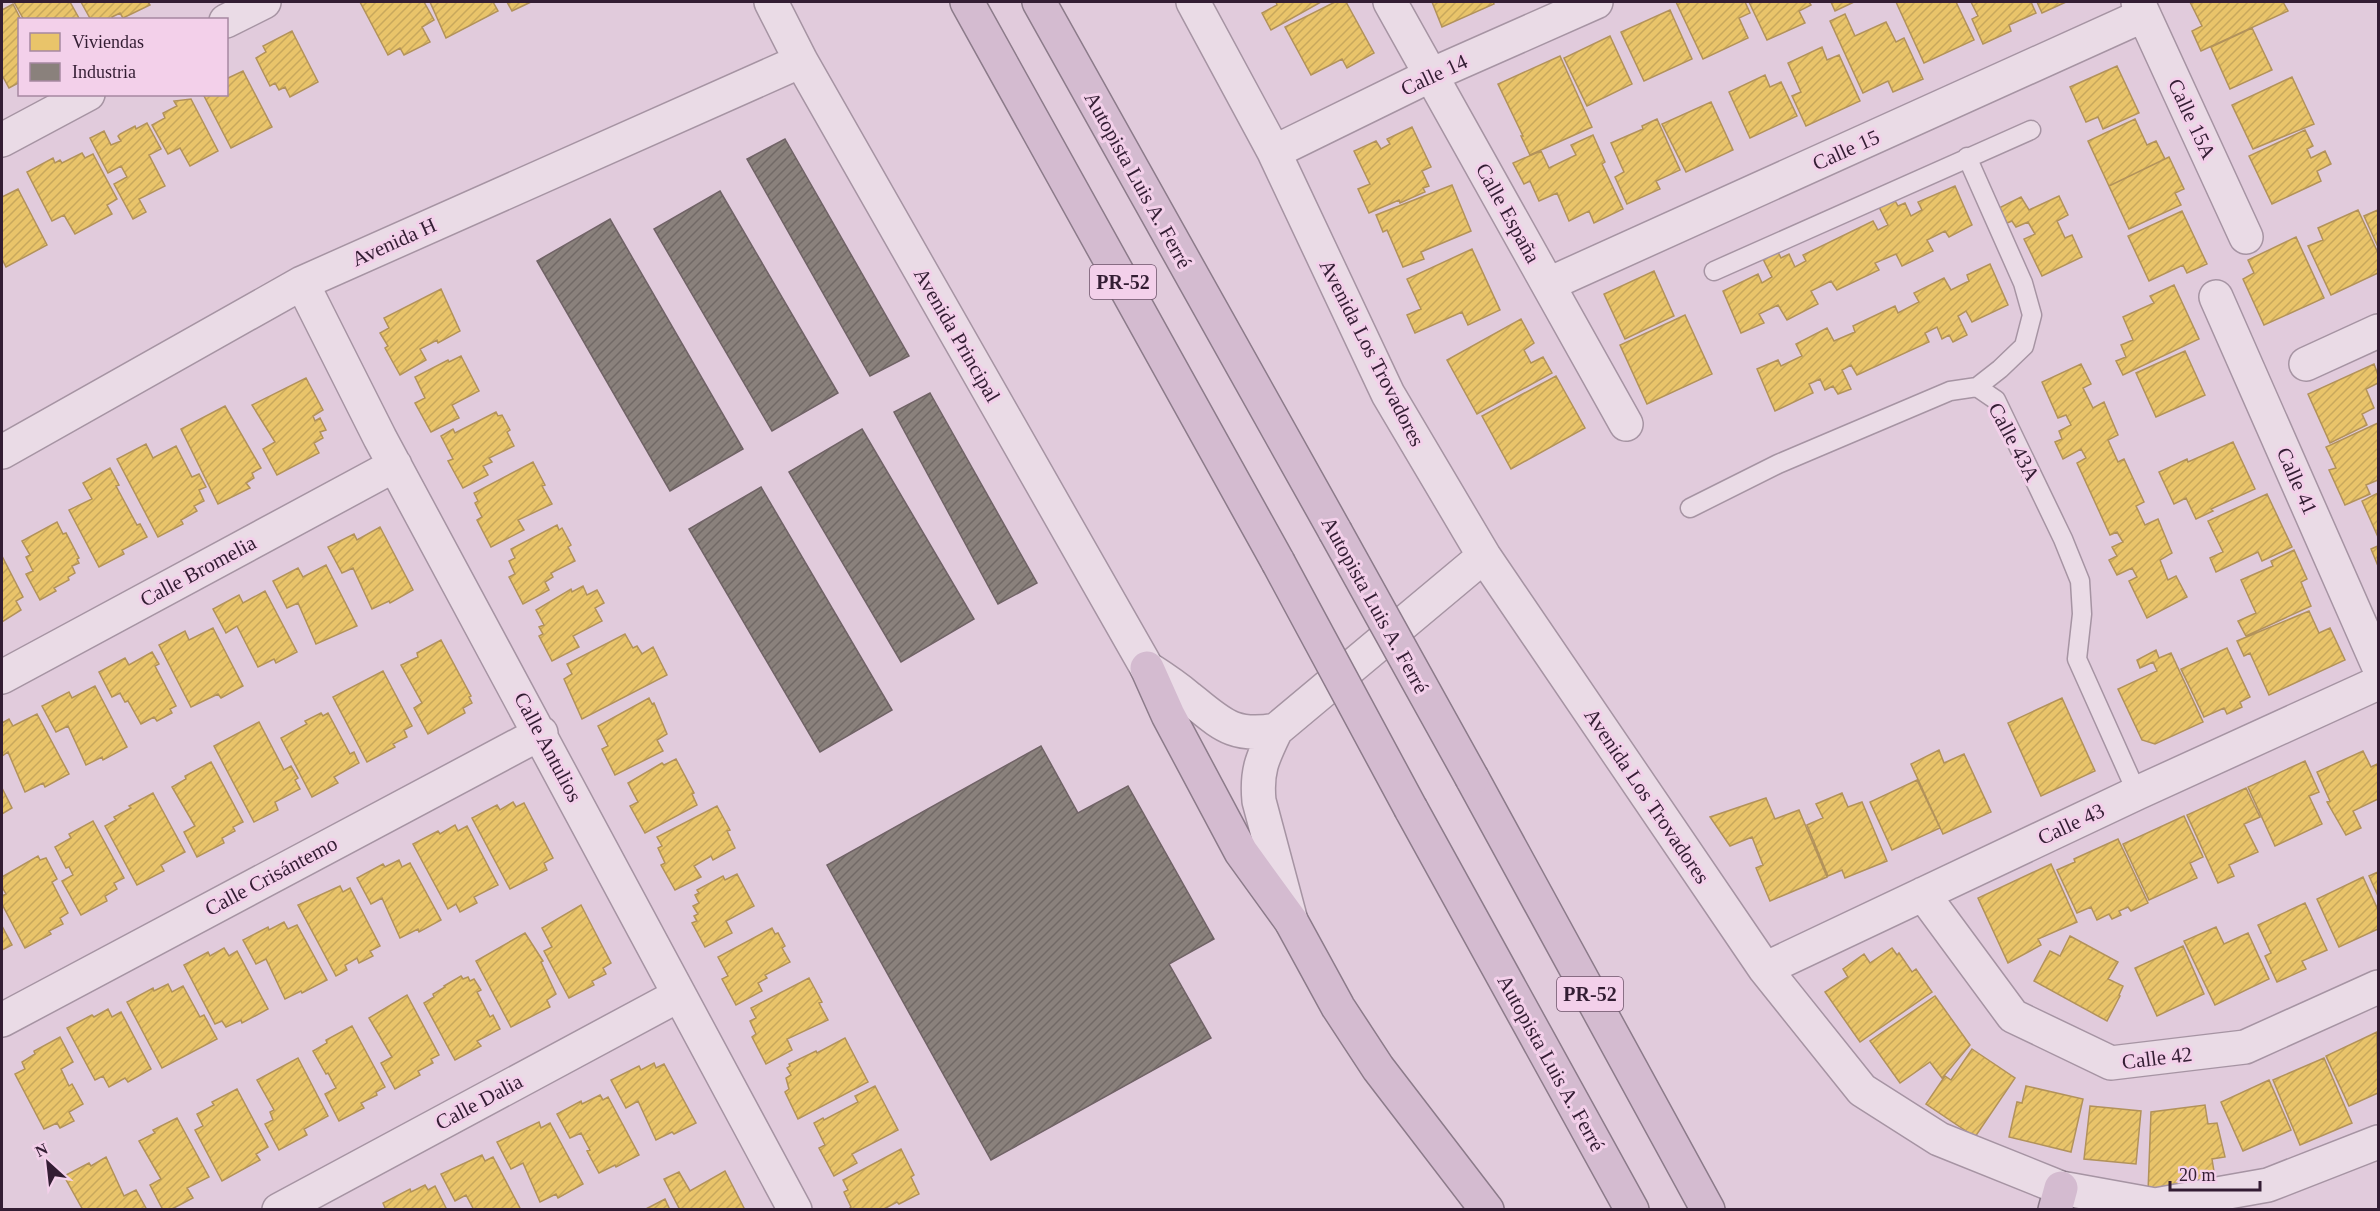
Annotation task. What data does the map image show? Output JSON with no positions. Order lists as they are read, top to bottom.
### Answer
{
  "streets": {
    "highway": ["Autopista Luis A. Ferré", "PR-52"],
    "street": [
      "Calle 14",
      "Calle 15A",
      "Calle 15",
      "Calle España",
      "Avenida H",
      "Avenida Principal",
      "Avenida Los Trovadores",
      "Calle 41",
      "Calle Bromelia",
      "Calle Antulios",
      "Calle 43",
      "Calle Crisántemo",
      "Calle 42",
      "Calle Dalia"
    ],
    "lane": ["Calle 43A"]
  },
  "crossings": [
    ["Calle 14", "Calle España"],
    ["Calle 14", "Avenida Los Trovadores"],
    ["Calle 15A", "Calle 15"],
    ["Calle 15", "Calle España"],
    ["Avenida H", "Avenida Principal"],
    ["Avenida H", "Calle Antulios"],
    ["Avenida Los Trovadores", "Calle 43"],
    ["Calle 43A", "Calle 43"],
    ["Calle Bromelia", "Calle Antulios"],
    ["Calle Antulios", "Calle Crisántemo"],
    ["Calle Antulios", "Calle Dalia"],
    ["Calle 43", "Calle 42"]
  ],
  "legend": ["Viviendas", "Industria"],
  "scale_bar": "20 m",
  "north": "top left"
}
